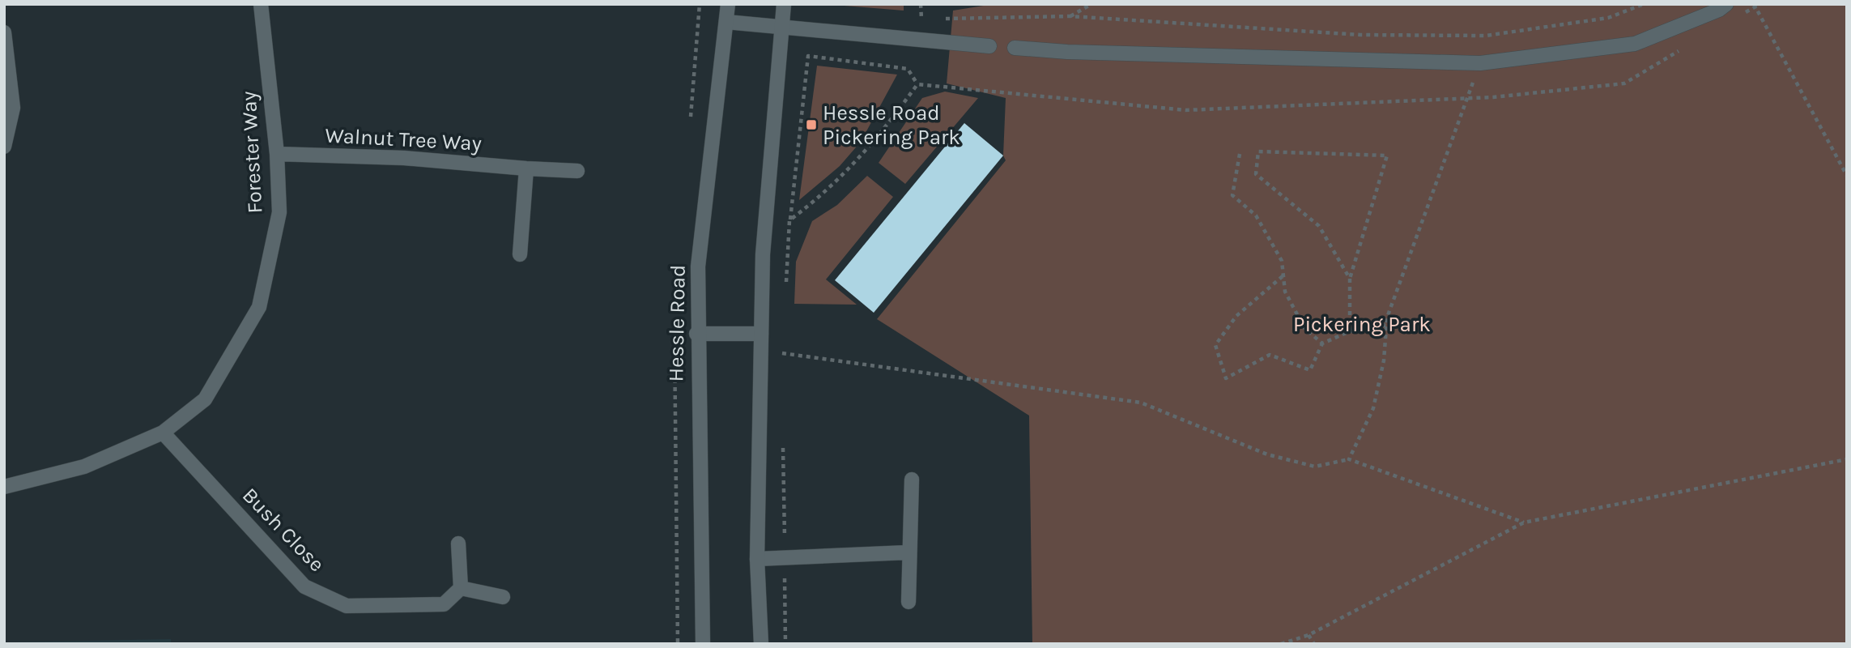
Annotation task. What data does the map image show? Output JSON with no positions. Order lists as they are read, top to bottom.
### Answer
{
  "streets": {
    "street": [
      "Walnut Tree Way",
      "Forester Way",
      "Hessle Road",
      "Bush Close"
    ]
  },
  "crossings": [
    ["Walnut Tree Way", "Forester Way"],
    ["Forester Way", "Bush Close"]
  ],
  "parks": ["Pickering Park"],
  "places": {
    "transit": ["Hessle Road Pickering Park"]
  }
}
